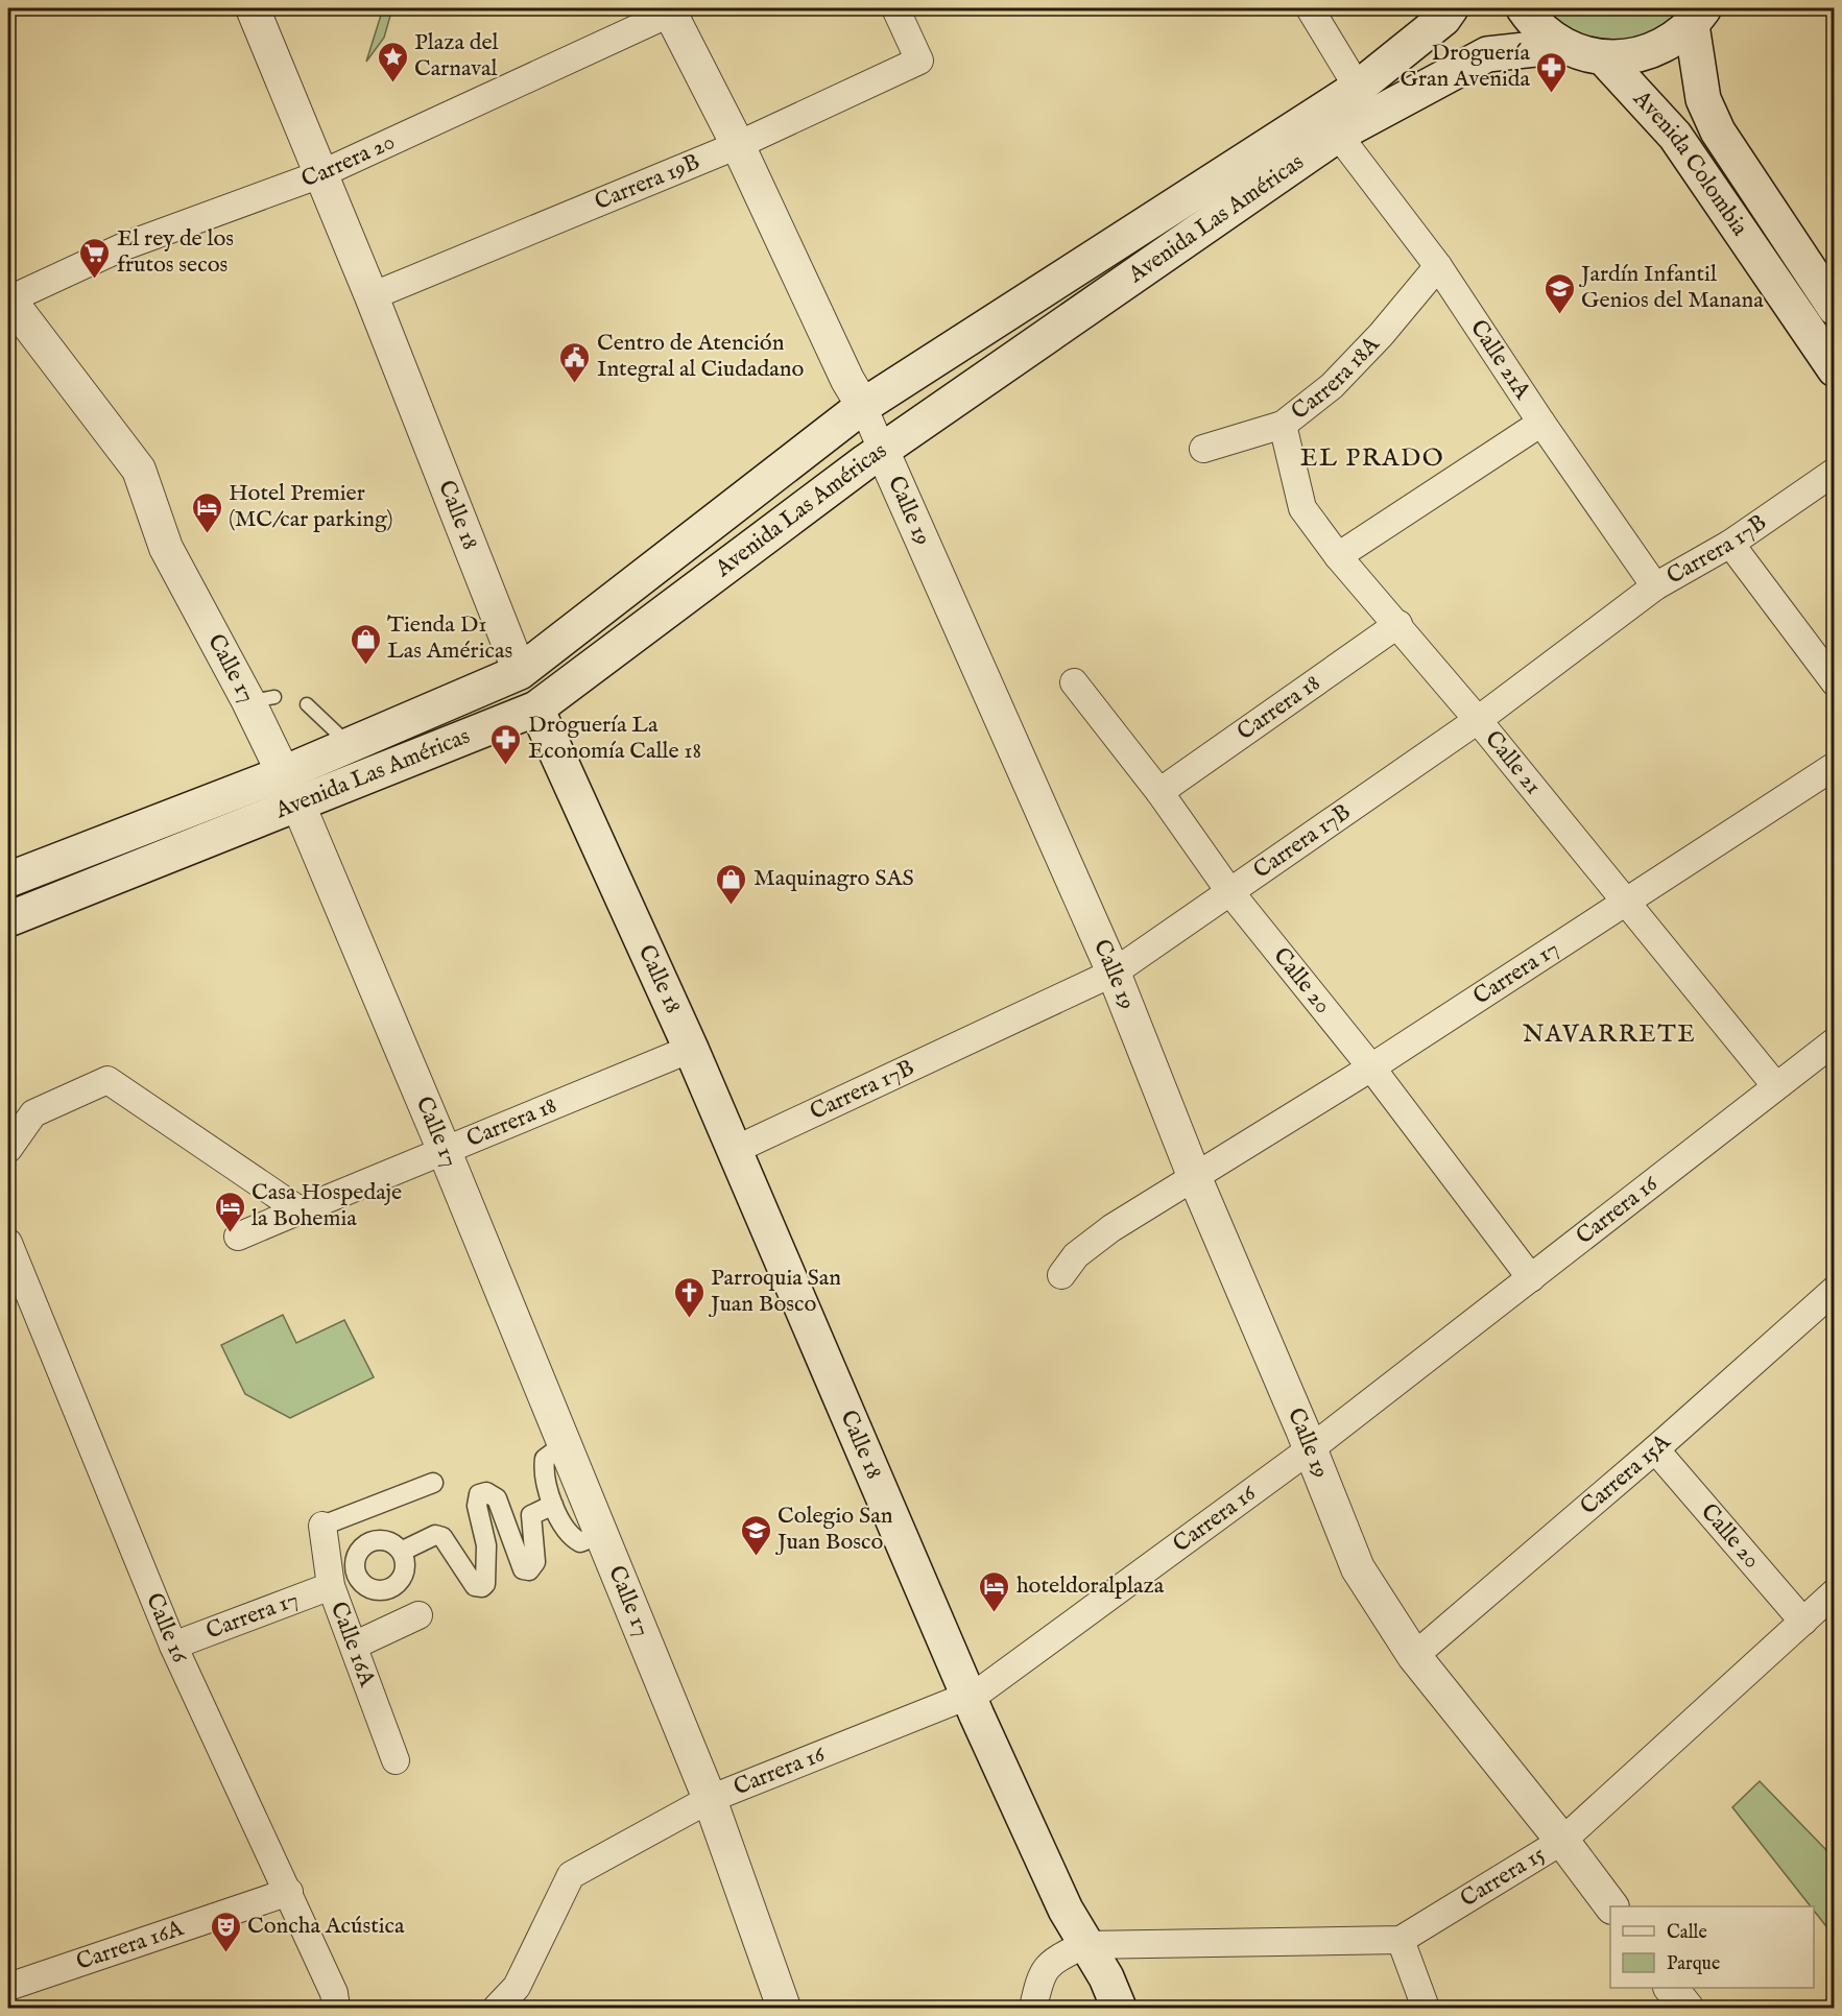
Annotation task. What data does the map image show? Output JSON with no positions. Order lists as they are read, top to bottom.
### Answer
{
  "streets": {
    "main road": ["Avenida Colombia", "Avenida Las Américas", "Calle 18"],
    "street": [
      "Carrera 20",
      "Carrera 19B",
      "Calle 21A",
      "Carrera 18A",
      "Calle 19",
      "Carrera 17B",
      "Calle 17",
      "Carrera 18",
      "Calle 21",
      "Carrera 17",
      "Calle 20",
      "Carrera 16",
      "Carrera 15A",
      "Calle 16",
      "Calle 16A",
      "Carrera 15",
      "Carrera 16A"
    ]
  },
  "crossings": [
    ["Carrera 20", "Calle 19"],
    ["Carrera 20", "Calle 18"],
    ["Carrera 20", "Calle 17"],
    ["Carrera 19B", "Calle 19"],
    ["Carrera 19B", "Calle 18"],
    ["Avenida Las Américas", "Calle 21A"],
    ["Avenida Las Américas", "Calle 19"],
    ["Avenida Las Américas", "Calle 18"],
    ["Avenida Las Américas", "Calle 17"],
    ["Calle 21A", "Carrera 18A"],
    ["Calle 21A", "Carrera 17B"],
    ["Carrera 18A", "Calle 21"],
    ["Calle 19", "Carrera 17B"],
    ["Calle 19", "Carrera 17"],
    ["Calle 19", "Carrera 16"],
    ["Calle 19", "Carrera 15A"],
    ["Calle 19", "Carrera 15"],
    ["Calle 18", "Carrera 17B"],
    ["Calle 18", "Carrera 18"],
    ["Calle 18", "Carrera 16"],
    ["Carrera 17B", "Calle 21"],
    ["Carrera 17B", "Calle 20"],
    ["Calle 17", "Carrera 18"],
    ["Calle 17", "Carrera 16"],
    ["Carrera 18", "Calle 21"],
    ["Carrera 18", "Calle 20"],
    ["Calle 21", "Carrera 17"],
    ["Calle 21", "Carrera 16"],
    ["Carrera 17", "Calle 20"],
    ["Carrera 17", "Calle 16"],
    ["Carrera 17", "Calle 16A"],
    ["Calle 20", "Carrera 16"],
    ["Calle 20", "Carrera 15A"],
    ["Calle 20", "Carrera 15"],
    ["Calle 16", "Carrera 16A"]
  ],
  "districts": ["EL PRADO", "NAVARRETE"],
  "places": {
    "place": ["Plaza del Carnaval"],
    "pharmacy": ["Droguería Gran Avenida", "Droguería La Economía Calle 18"],
    "supermarket": ["El rey de los frutos secos"],
    "school or university": ["Jardín Infantil Genios del Manana", "Colegio San Juan Bosco"],
    "public building": ["Centro de Atención Integral al Ciudadano"],
    "hotel": ["Hotel Premier (MC/car parking)", "Casa Hospedaje la Bohemia", "hoteldoralplaza"],
    "shop": ["Tienda D1 Las Américas", "Maquinagro SAS"],
    "church": ["Parroquia San Juan Bosco"],
    "theatre": ["Concha Acústica"]
  },
  "legend": ["Calle", "Parque"]
}
